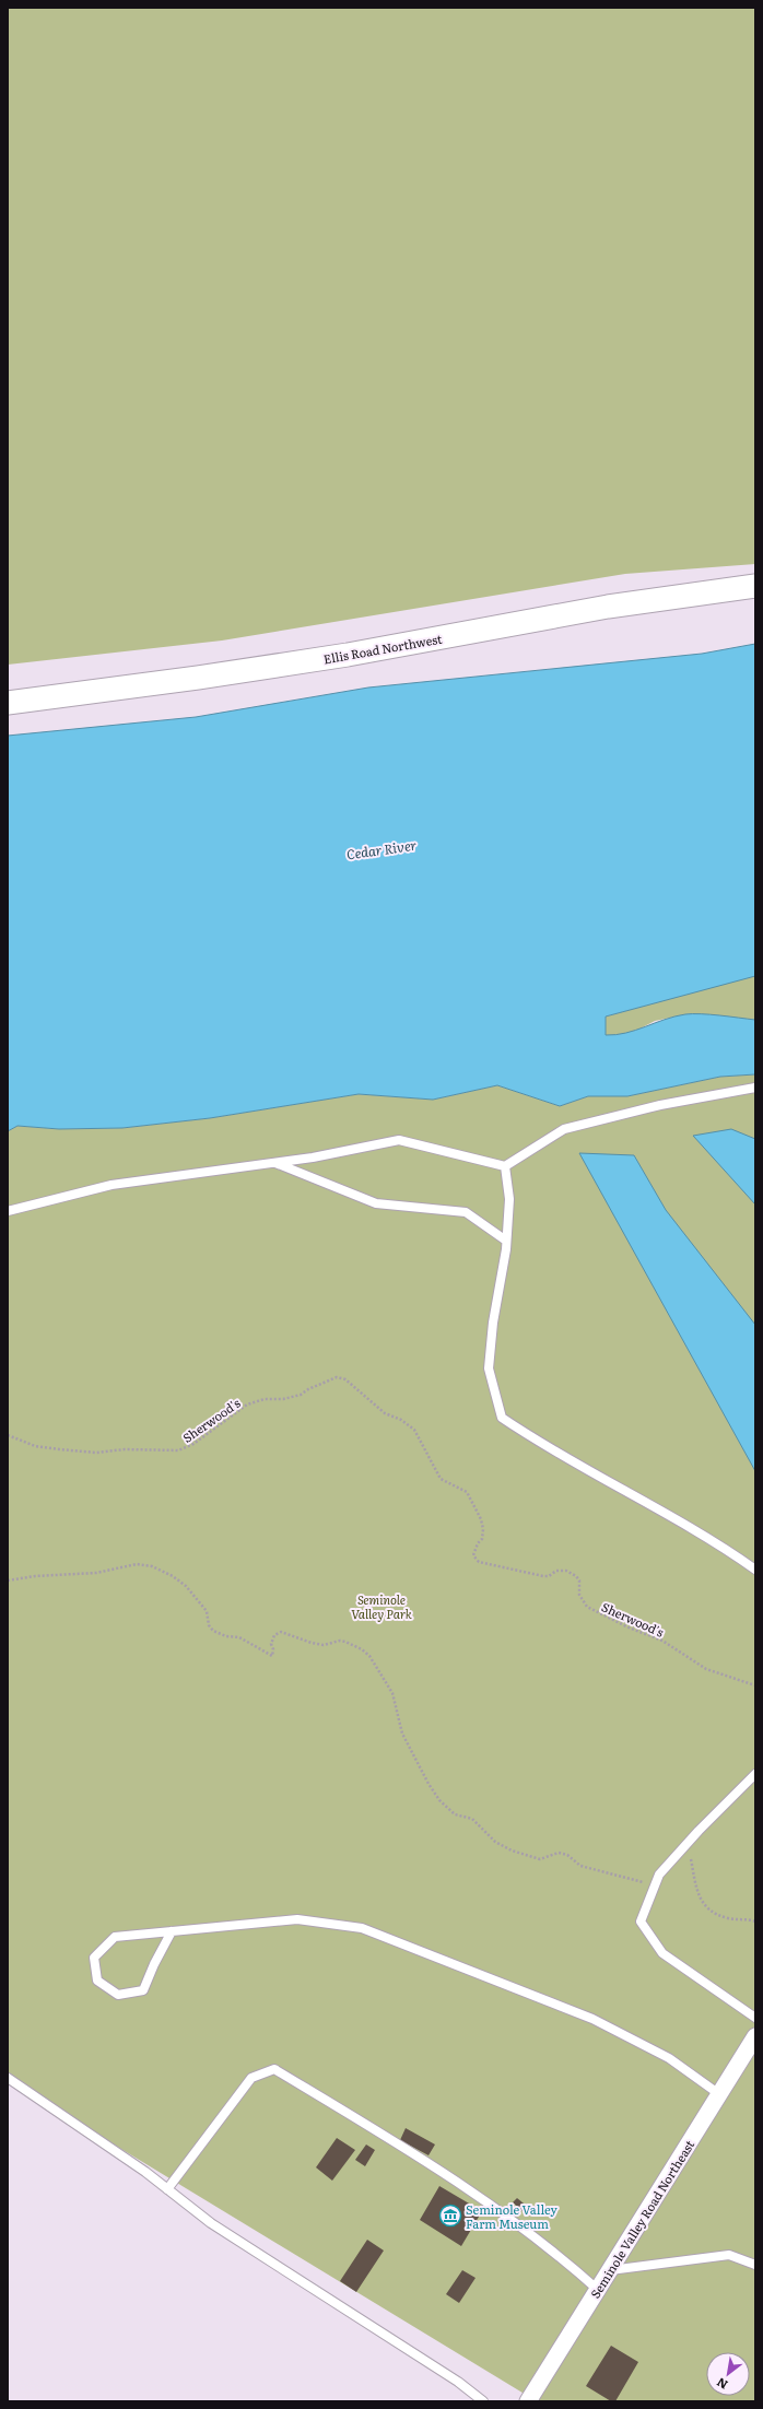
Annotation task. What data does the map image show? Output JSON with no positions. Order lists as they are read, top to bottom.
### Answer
{
  "streets": {
    "street": ["Ellis Road Northwest", "Seminole Valley Road Northeast"],
    "path": ["Sherwood's"]
  },
  "water": ["Cedar River"],
  "parks": ["Seminole Valley Park"],
  "places": {
    "museum": ["Seminole Valley Farm Museum"]
  },
  "north": "bottom left"
}
